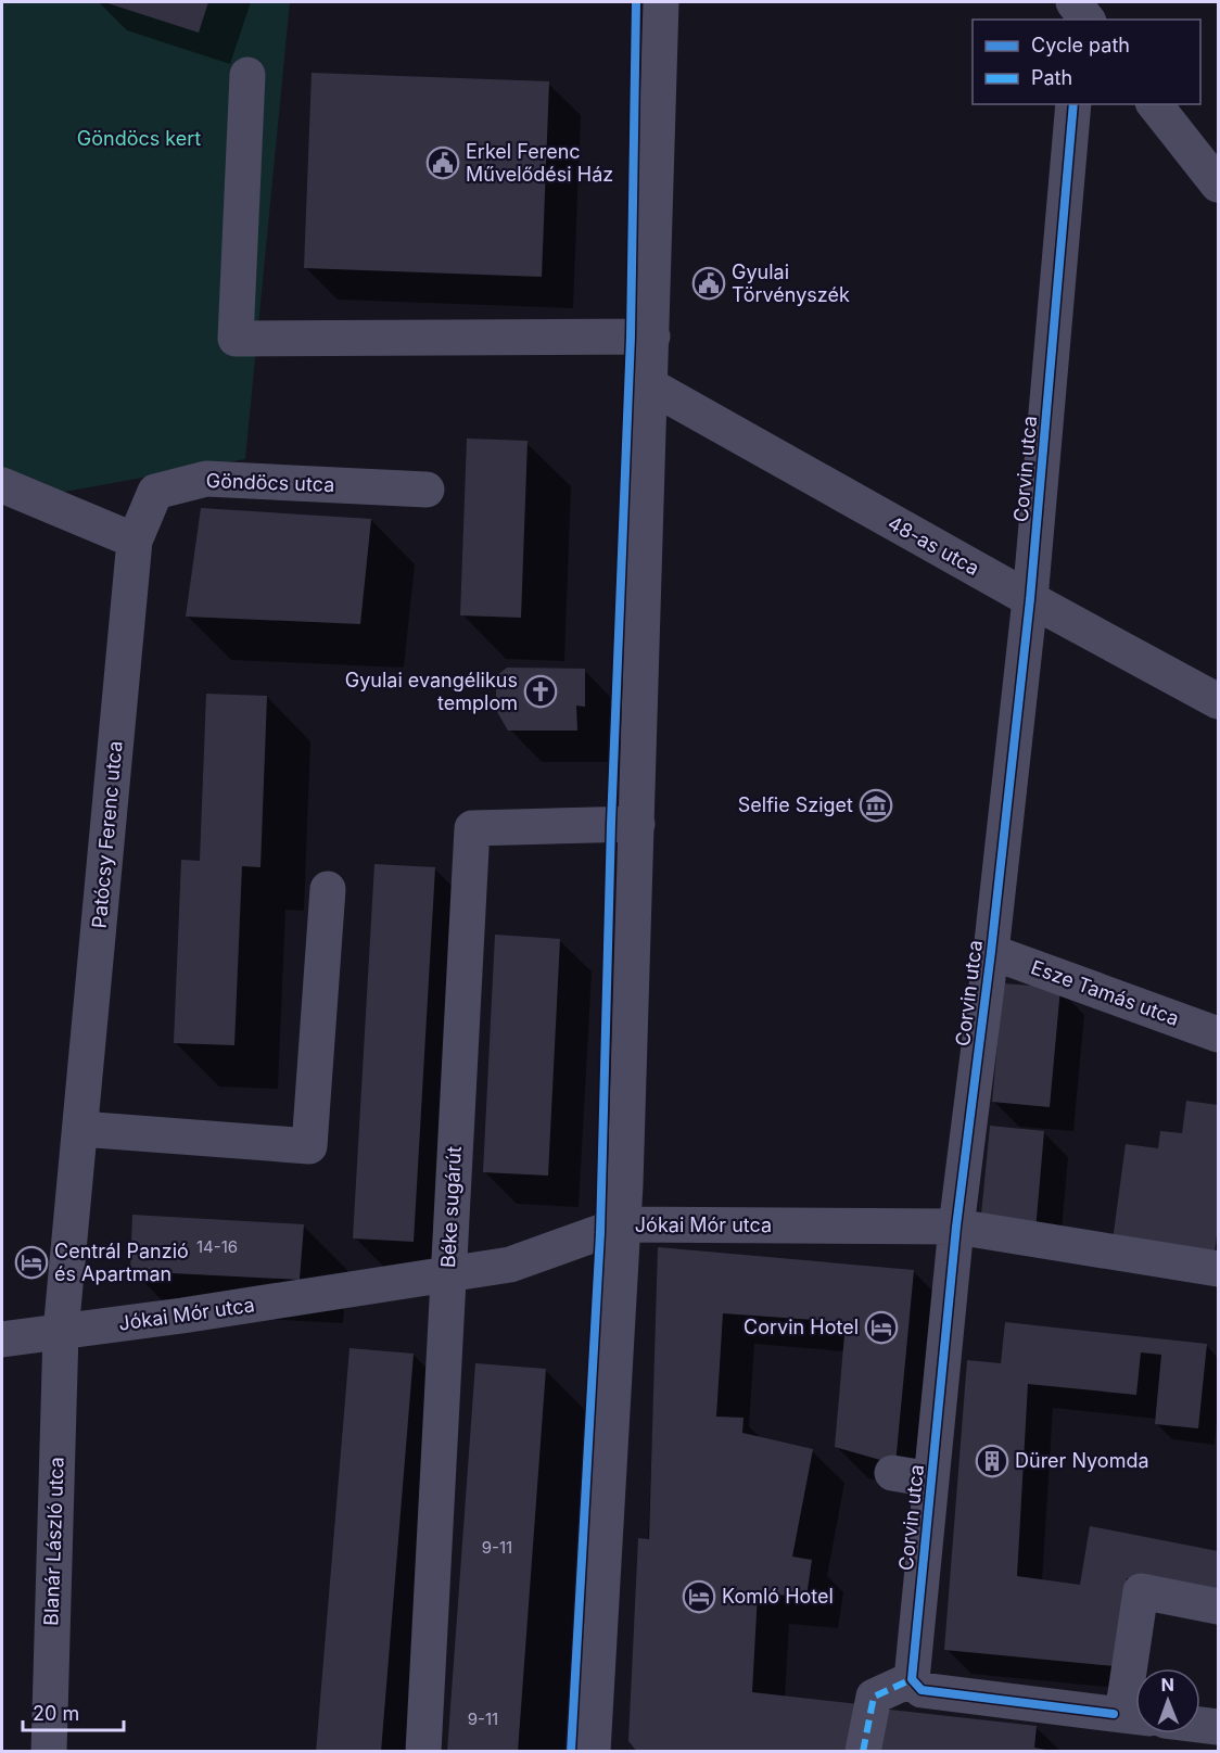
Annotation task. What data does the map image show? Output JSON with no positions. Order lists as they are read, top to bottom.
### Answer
{
  "streets": {
    "street": [
      "Corvin utca",
      "Göndöcs utca",
      "48-as utca",
      "Patócsy Ferenc utca",
      "Esze Tamás utca",
      "Béke sugárút",
      "Jókai Mór utca",
      "Blanár László utca"
    ]
  },
  "crossings": [
    ["Corvin utca", "48-as utca"],
    ["Corvin utca", "Esze Tamás utca"],
    ["Corvin utca", "Jókai Mór utca"],
    ["Göndöcs utca", "Patócsy Ferenc utca"],
    ["Patócsy Ferenc utca", "Jókai Mór utca"],
    ["Patócsy Ferenc utca", "Blanár László utca"],
    ["Béke sugárút", "Jókai Mór utca"],
    ["Jókai Mór utca", "Blanár László utca"]
  ],
  "parks": ["Göndöcs kert"],
  "places": {
    "public building": ["Erkel Ferenc Művelődési Ház", "Gyulai Törvényszék"],
    "church": ["Gyulai evangélikus templom"],
    "museum": ["Selfie Sziget"],
    "hotel": ["Centrál Panzió és Apartman", "Corvin Hotel", "Komló Hotel"],
    "building": ["Dürer Nyomda"]
  },
  "house_numbers": ["14-16", "9-11", "9-11"],
  "legend": ["Cycle path", "Path"],
  "scale_bar": "20 m",
  "north": "top"
}
